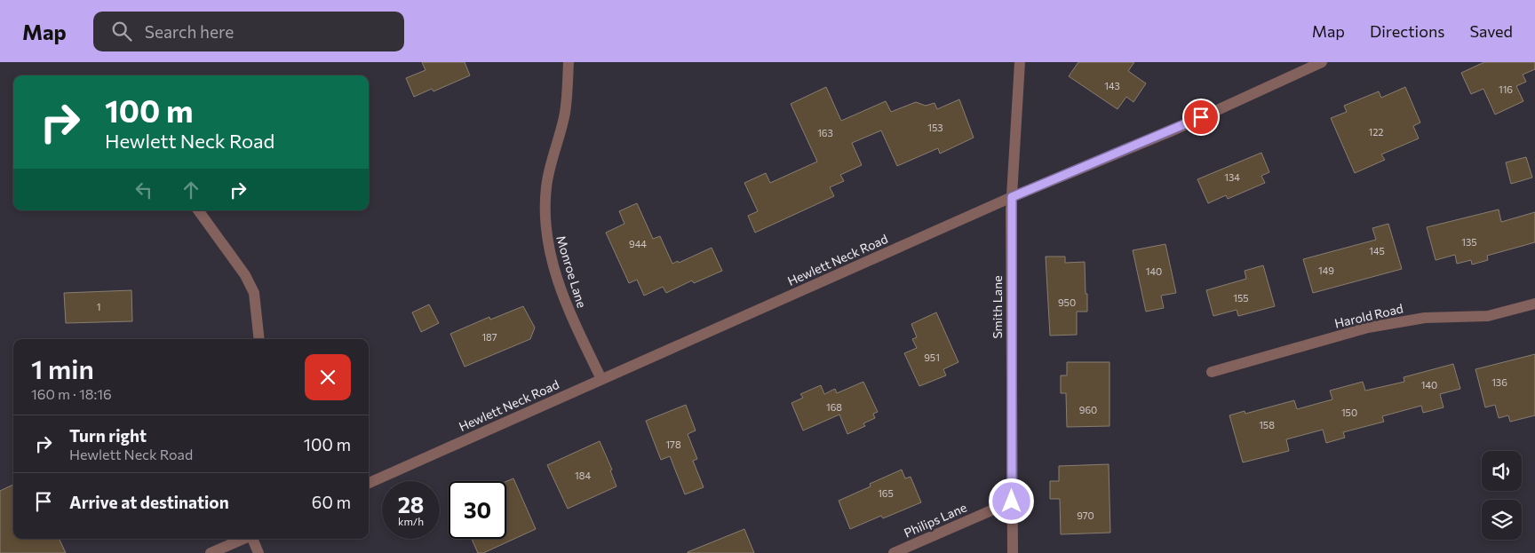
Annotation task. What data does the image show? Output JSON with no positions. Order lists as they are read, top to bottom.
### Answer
{
  "streets": {
    "street": [
      "Hewlett Neck Road",
      "Monroe Lane",
      "Smith Lane",
      "Harold Road",
      "Philips Lane"
    ]
  },
  "crossings": [
    ["Hewlett Neck Road", "Monroe Lane"],
    ["Hewlett Neck Road", "Smith Lane"],
    ["Smith Lane", "Philips Lane"]
  ],
  "house_numbers": [
    "143",
    "116",
    "153",
    "122",
    "163",
    "134",
    "135",
    "944",
    "145",
    "149",
    "140",
    "155",
    "950",
    "1",
    "187",
    "951",
    "136",
    "140",
    "168",
    "960",
    "150",
    "158",
    "178",
    "184",
    "165",
    "970"
  ],
  "page": {
    "header": "Map",
    "search": "Search here",
    "nav": ["Map", "Directions", "Saved"],
    "turn": ["100 m", "Hewlett Neck Road"],
    "heading": ["1 min", "160 m · 18:16"],
    "list": [
      {
        "name": "Turn right",
        "note": "Hewlett Neck Road",
        "value": "100 m"
      },
      {
        "name": "Arrive at destination",
        "value": "60 m"
      }
    ],
    "speed": "28 km/h",
    "limit": "30"
  }
}
